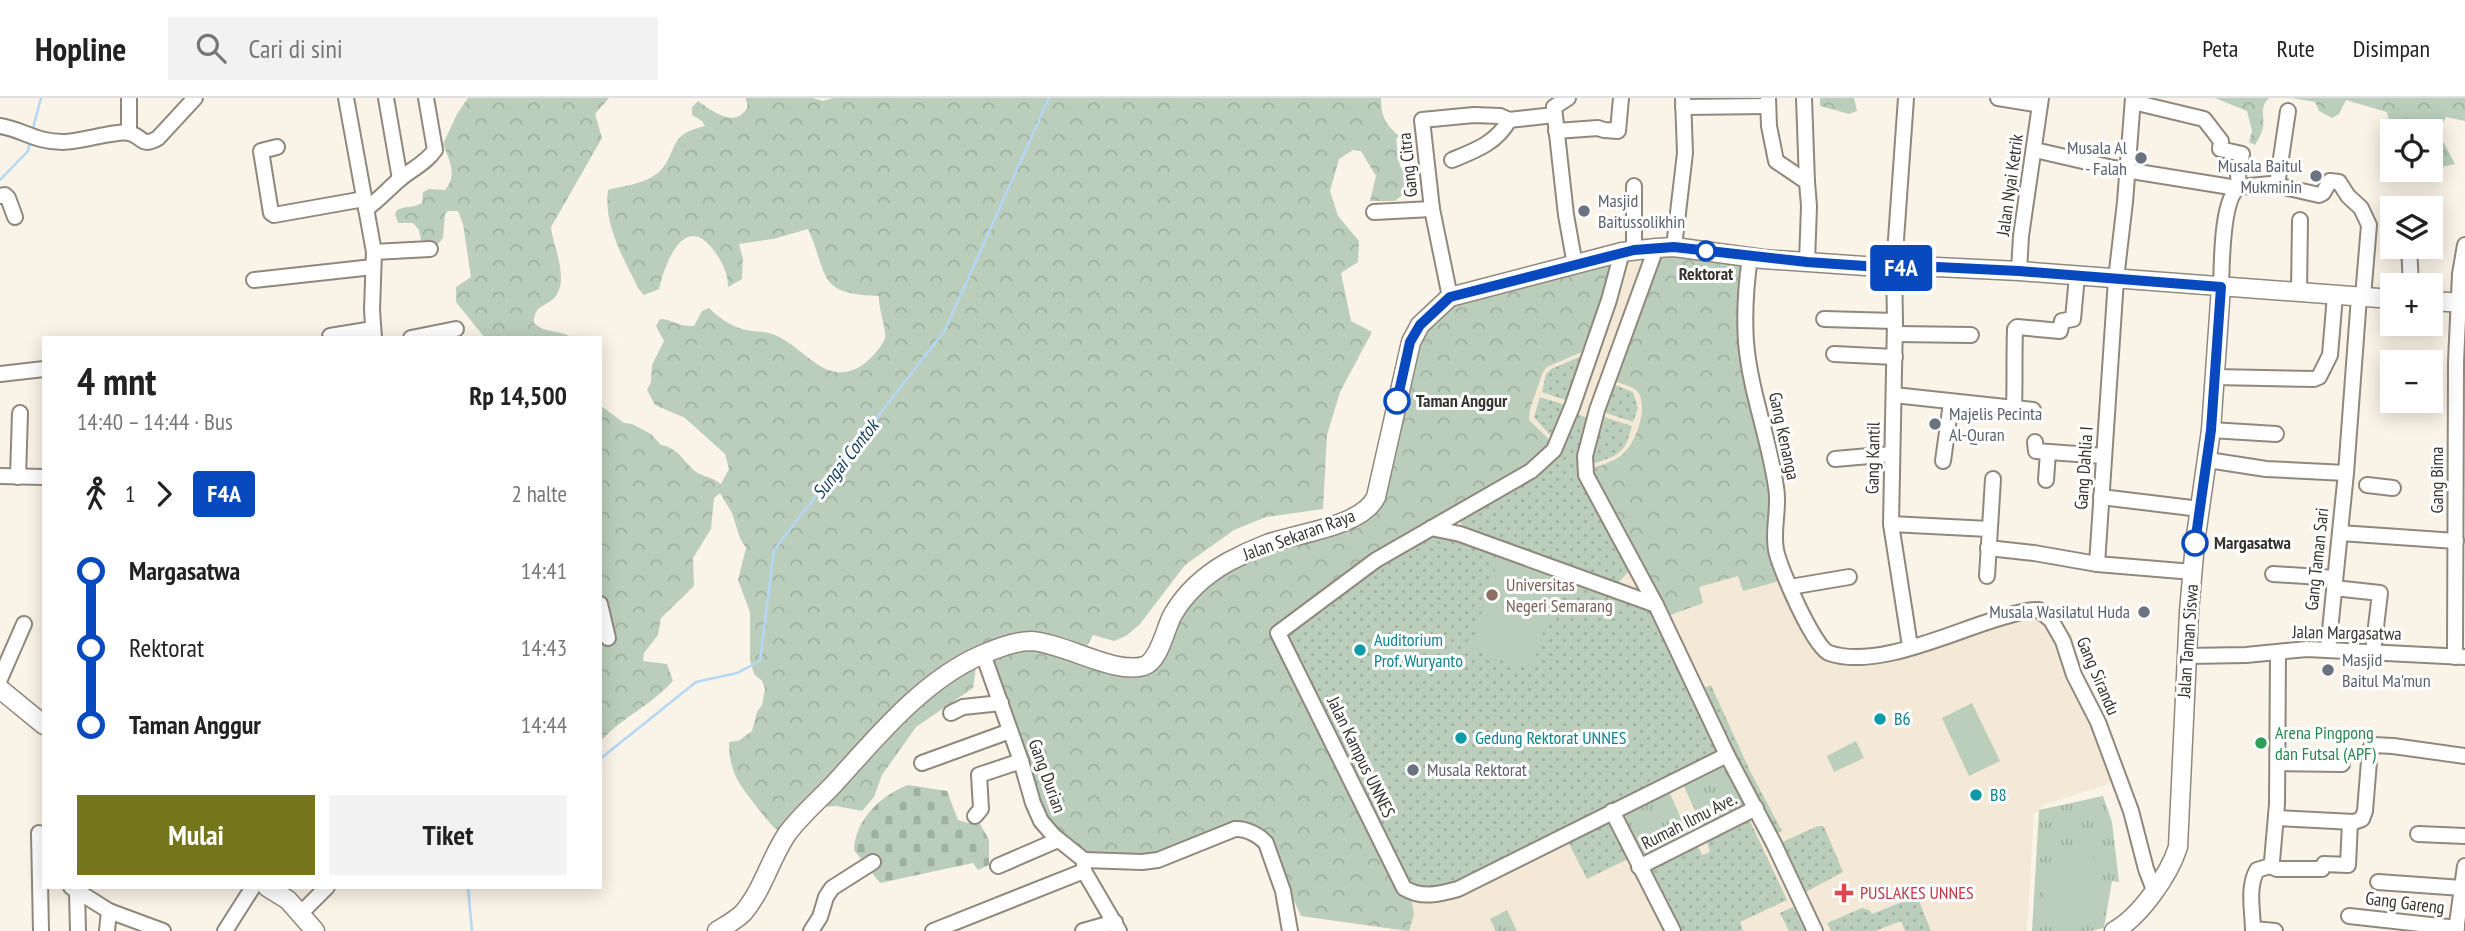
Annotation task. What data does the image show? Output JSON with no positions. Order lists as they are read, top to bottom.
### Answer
{
  "streets": {
    "main road": ["Jalan Sekaran Raya", "Jalan Taman Siswa"],
    "street": [
      "Gang Citra",
      "Jalan Nyai Ketrik",
      "Gang Kenanga",
      "Gang Kantil",
      "Gang Dahlia I",
      "Gang Bima",
      "Gang Taman Sari",
      "Jalan Margasatwa",
      "Gang Sirandu",
      "Jalan Kampus UNNES",
      "Gang Durian",
      "Rumah Ilmu Ave.",
      "Gang Gareng"
    ]
  },
  "crossings": [
    ["Gang Citra", "Jalan Sekaran Raya"],
    ["Gang Kenanga", "Gang Kantil"],
    ["Gang Kenanga", "Gang Sirandu"],
    ["Gang Kantil", "Gang Sirandu"],
    ["Gang Bima", "Jalan Margasatwa"],
    ["Jalan Sekaran Raya", "Gang Durian"],
    ["Gang Taman Sari", "Jalan Margasatwa"],
    ["Jalan Margasatwa", "Jalan Taman Siswa"],
    ["Jalan Taman Siswa", "Gang Sirandu"]
  ],
  "water": ["Sungai Contok"],
  "places": {
    "other": [
      "Musala Al - Falah",
      "Musala Baitul Mukminin",
      "Masjid Baitussolikhin",
      "Rektorat",
      "Taman Anggur",
      "Majelis Pecinta Al-Quran",
      "Margasatwa",
      "Universitas Negeri Semarang",
      "Musala Wasilatul Huda",
      "Auditorium Prof. Wuryanto",
      "Masjid Baitul Ma'mun",
      "B6",
      "Gedung Rektorat UNNES",
      "Arena Pingpong dan Futsal (APF)",
      "Musala Rektorat",
      "B8"
    ],
    "health": ["PUSLAKES UNNES"]
  },
  "lines": ["bus line F4A"],
  "page": {
    "header": "Hopline",
    "search": "Cari di sini",
    "nav": ["Peta", "Rute", "Disimpan"],
    "on_map": "F4A",
    "map_buttons": ["+", "−"],
    "heading": ["4 mnt", "14:40 – 14:44 · Bus", "Rp 14,500"],
    "legs": ["1", "F4A", "2 halte"],
    "list": [
      {
        "name": "Margasatwa",
        "value": "14:41"
      },
      {
        "name": "Rektorat",
        "value": "14:43"
      },
      {
        "name": "Taman Anggur",
        "value": "14:44"
      }
    ],
    "buttons": ["Mulai", "Tiket"]
  }
}
